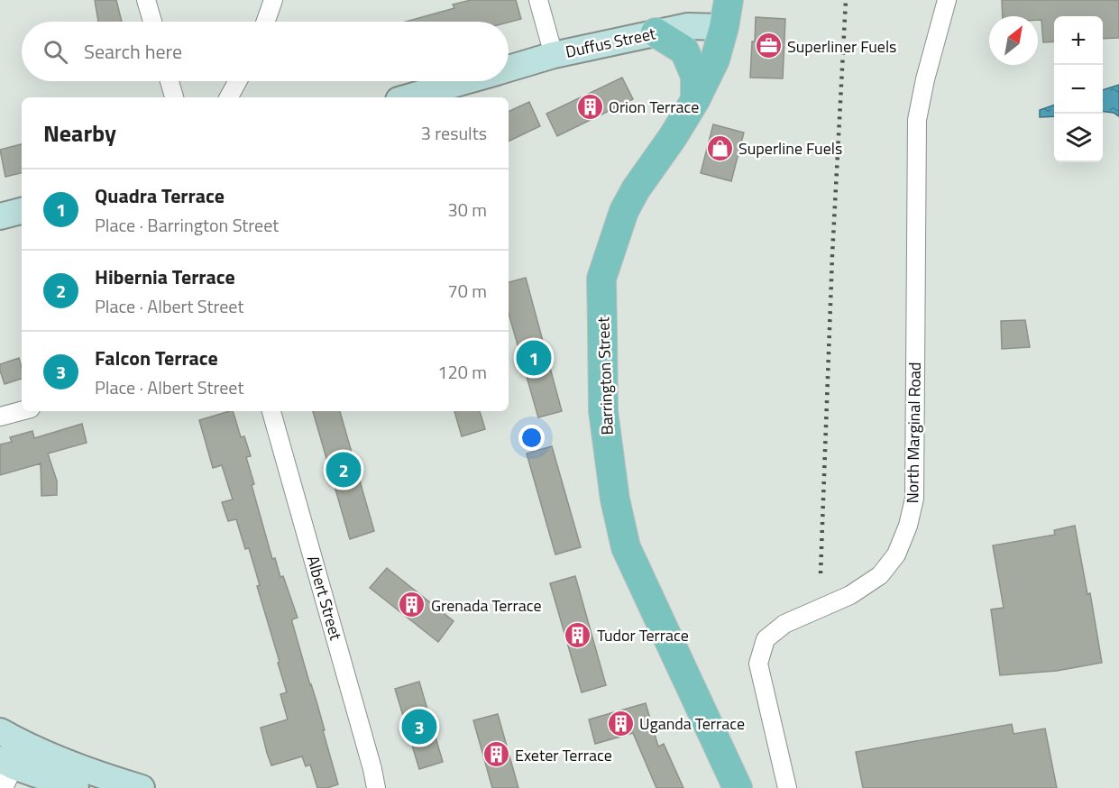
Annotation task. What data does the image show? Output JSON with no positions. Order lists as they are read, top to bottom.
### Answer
{
  "streets": {
    "main road": ["Barrington Street"],
    "street": ["Duffus Street", "North Marginal Road", "Albert Street"]
  },
  "crossings": [
    ["Duffus Street", "Barrington Street"]
  ],
  "places": {
    "office": ["Superliner Fuels"],
    "building": [
      "Orion Terrace",
      "Grenada Terrace",
      "Tudor Terrace",
      "Uganda Terrace",
      "Exeter Terrace"
    ],
    "shop": ["Superline Fuels"]
  },
  "north": "top right",
  "page": {
    "map_buttons": ["+", "−"],
    "search": "Search here",
    "heading": ["Nearby", "3 results"],
    "list": [
      {
        "mark": "1",
        "name": "Quadra Terrace",
        "note": "Place · Barrington Street",
        "value": "30 m"
      },
      {
        "mark": "2",
        "name": "Hibernia Terrace",
        "note": "Place · Albert Street",
        "value": "70 m"
      },
      {
        "mark": "3",
        "name": "Falcon Terrace",
        "note": "Place · Albert Street",
        "value": "120 m"
      }
    ],
    "pins": ["1", "2", "3"]
  }
}
